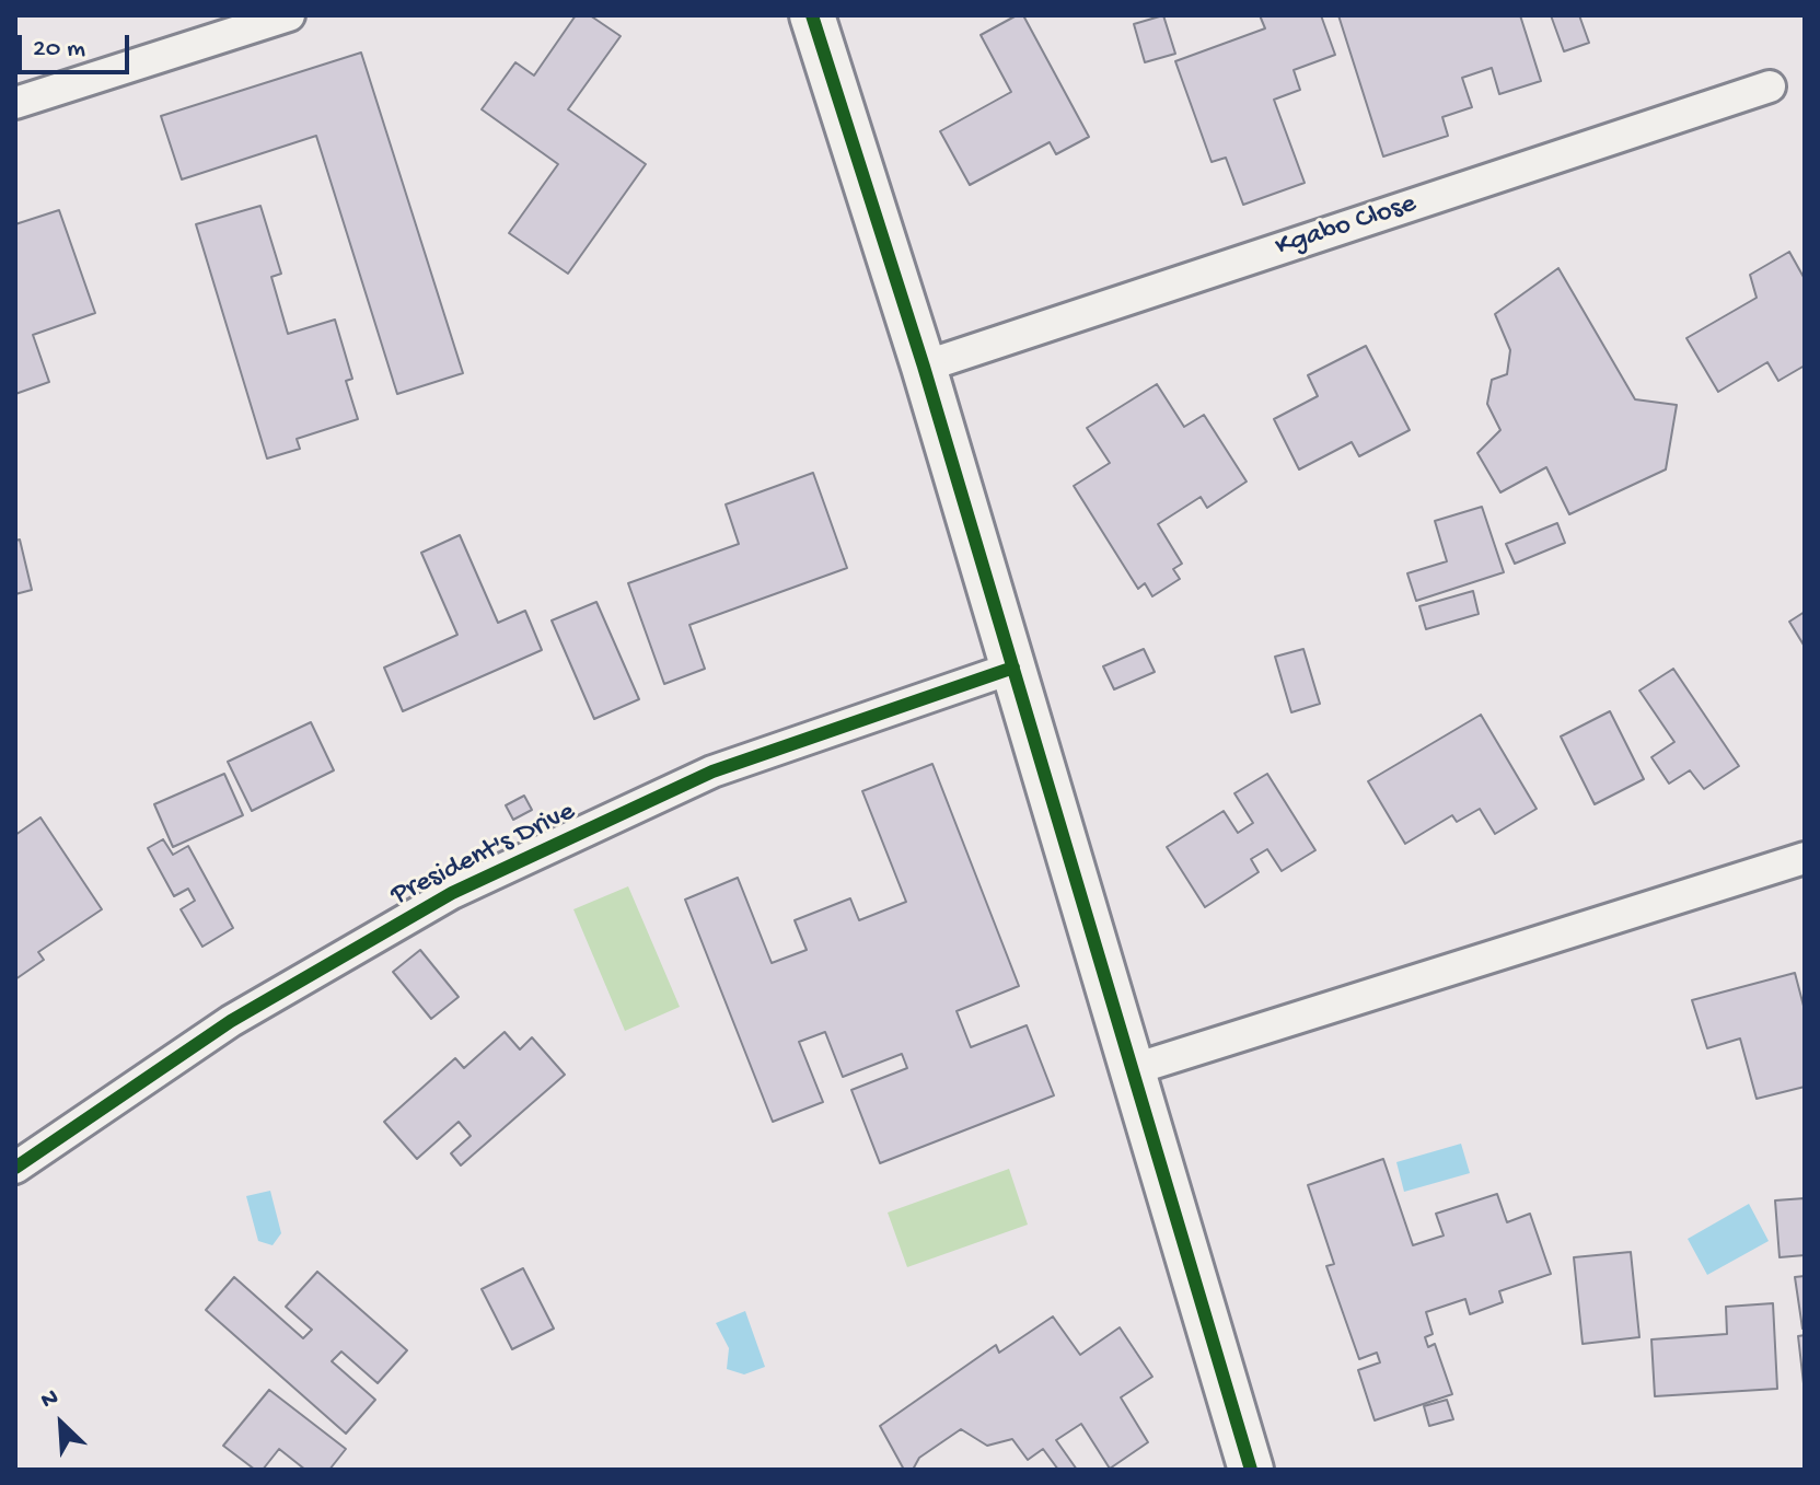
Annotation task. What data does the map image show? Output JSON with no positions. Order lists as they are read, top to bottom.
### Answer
{
  "streets": {
    "street": ["Kgabo Close", "President's Drive"]
  },
  "scale_bar": "20 m",
  "north": "top left"
}
